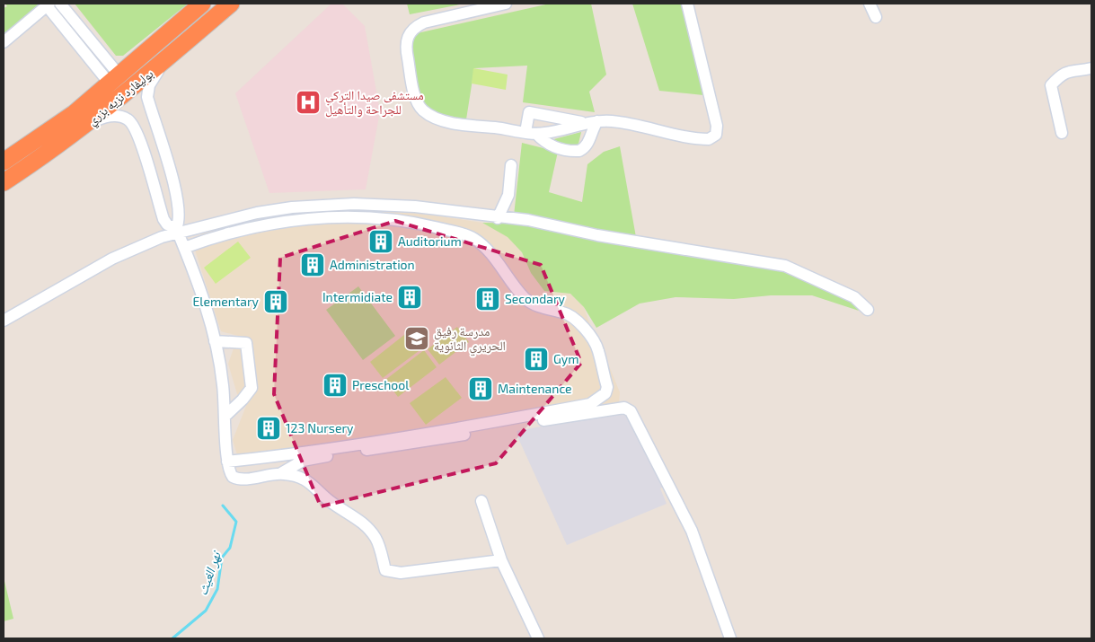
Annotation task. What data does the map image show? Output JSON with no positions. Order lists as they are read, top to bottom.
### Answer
{
  "streets": {
    "highway": ["بوليفارد نزيه بزري"]
  },
  "water": ["نهر الغيث"],
  "places": {
    "hospital": ["مستشفى صيدا التركي للجراحة والتأهيل"],
    "building": [
      "Auditorium",
      "Administration",
      "Intermidiate",
      "Secondary",
      "Elementary",
      "Gym",
      "Preschool",
      "Maintenance",
      "123 Nursery"
    ],
    "school or university": ["مدرسة رفيق الحريري الثانوية"]
  }
}
